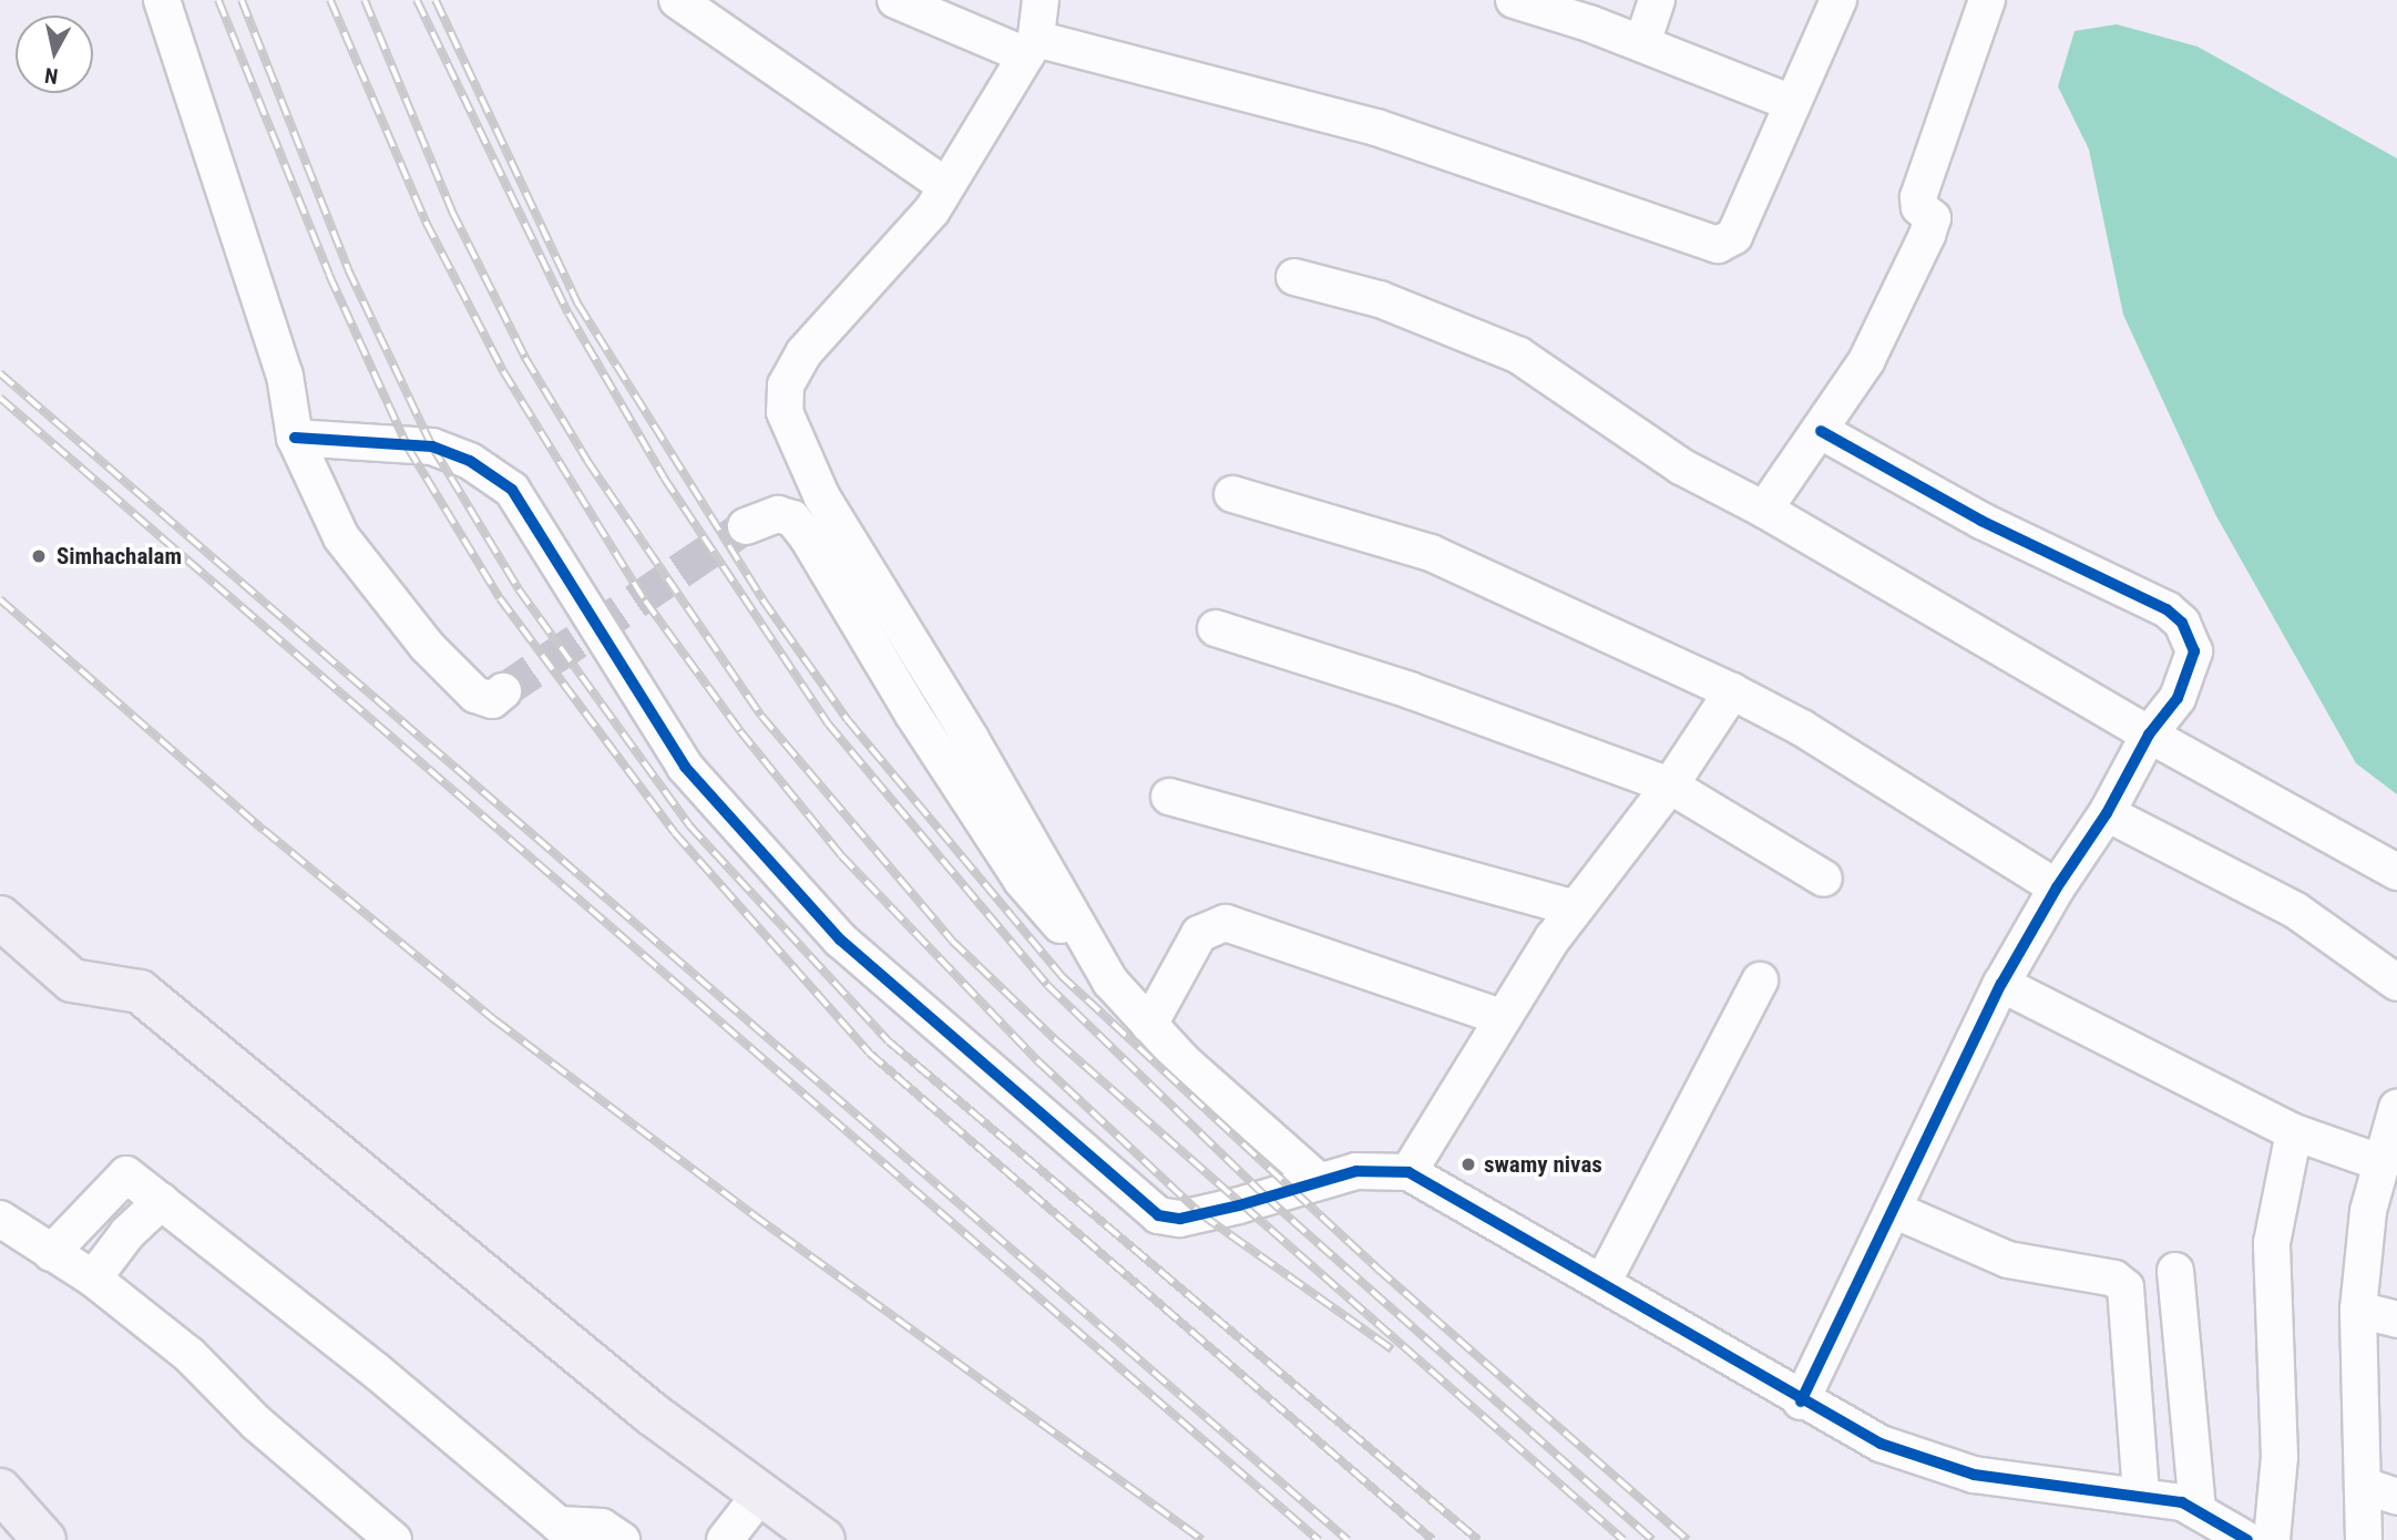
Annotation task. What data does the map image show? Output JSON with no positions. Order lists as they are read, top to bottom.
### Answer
{
  "places": ["Simhachalam", "swamy nivas"],
  "north": "bottom"
}
